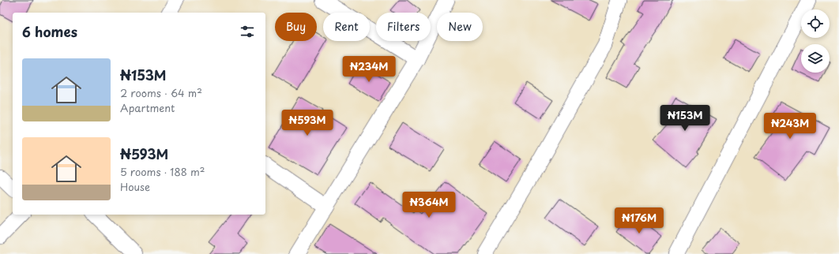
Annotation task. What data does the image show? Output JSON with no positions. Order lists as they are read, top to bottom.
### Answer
{
  "page": {
    "chip": [
      "Buy",
      "Rent",
      "Filters",
      "New"
    ],
    "heading": "6 homes",
    "list": [
      {
        "name": "₦153M",
        "note": "2 rooms · 64 m² · Apartment"
      },
      {
        "name": "₦593M",
        "note": "5 rooms · 188 m² · House"
      }
    ],
    "price": [
      "₦234M",
      "₦153M",
      "₦593M",
      "₦243M",
      "₦364M",
      "₦176M"
    ]
  }
}
